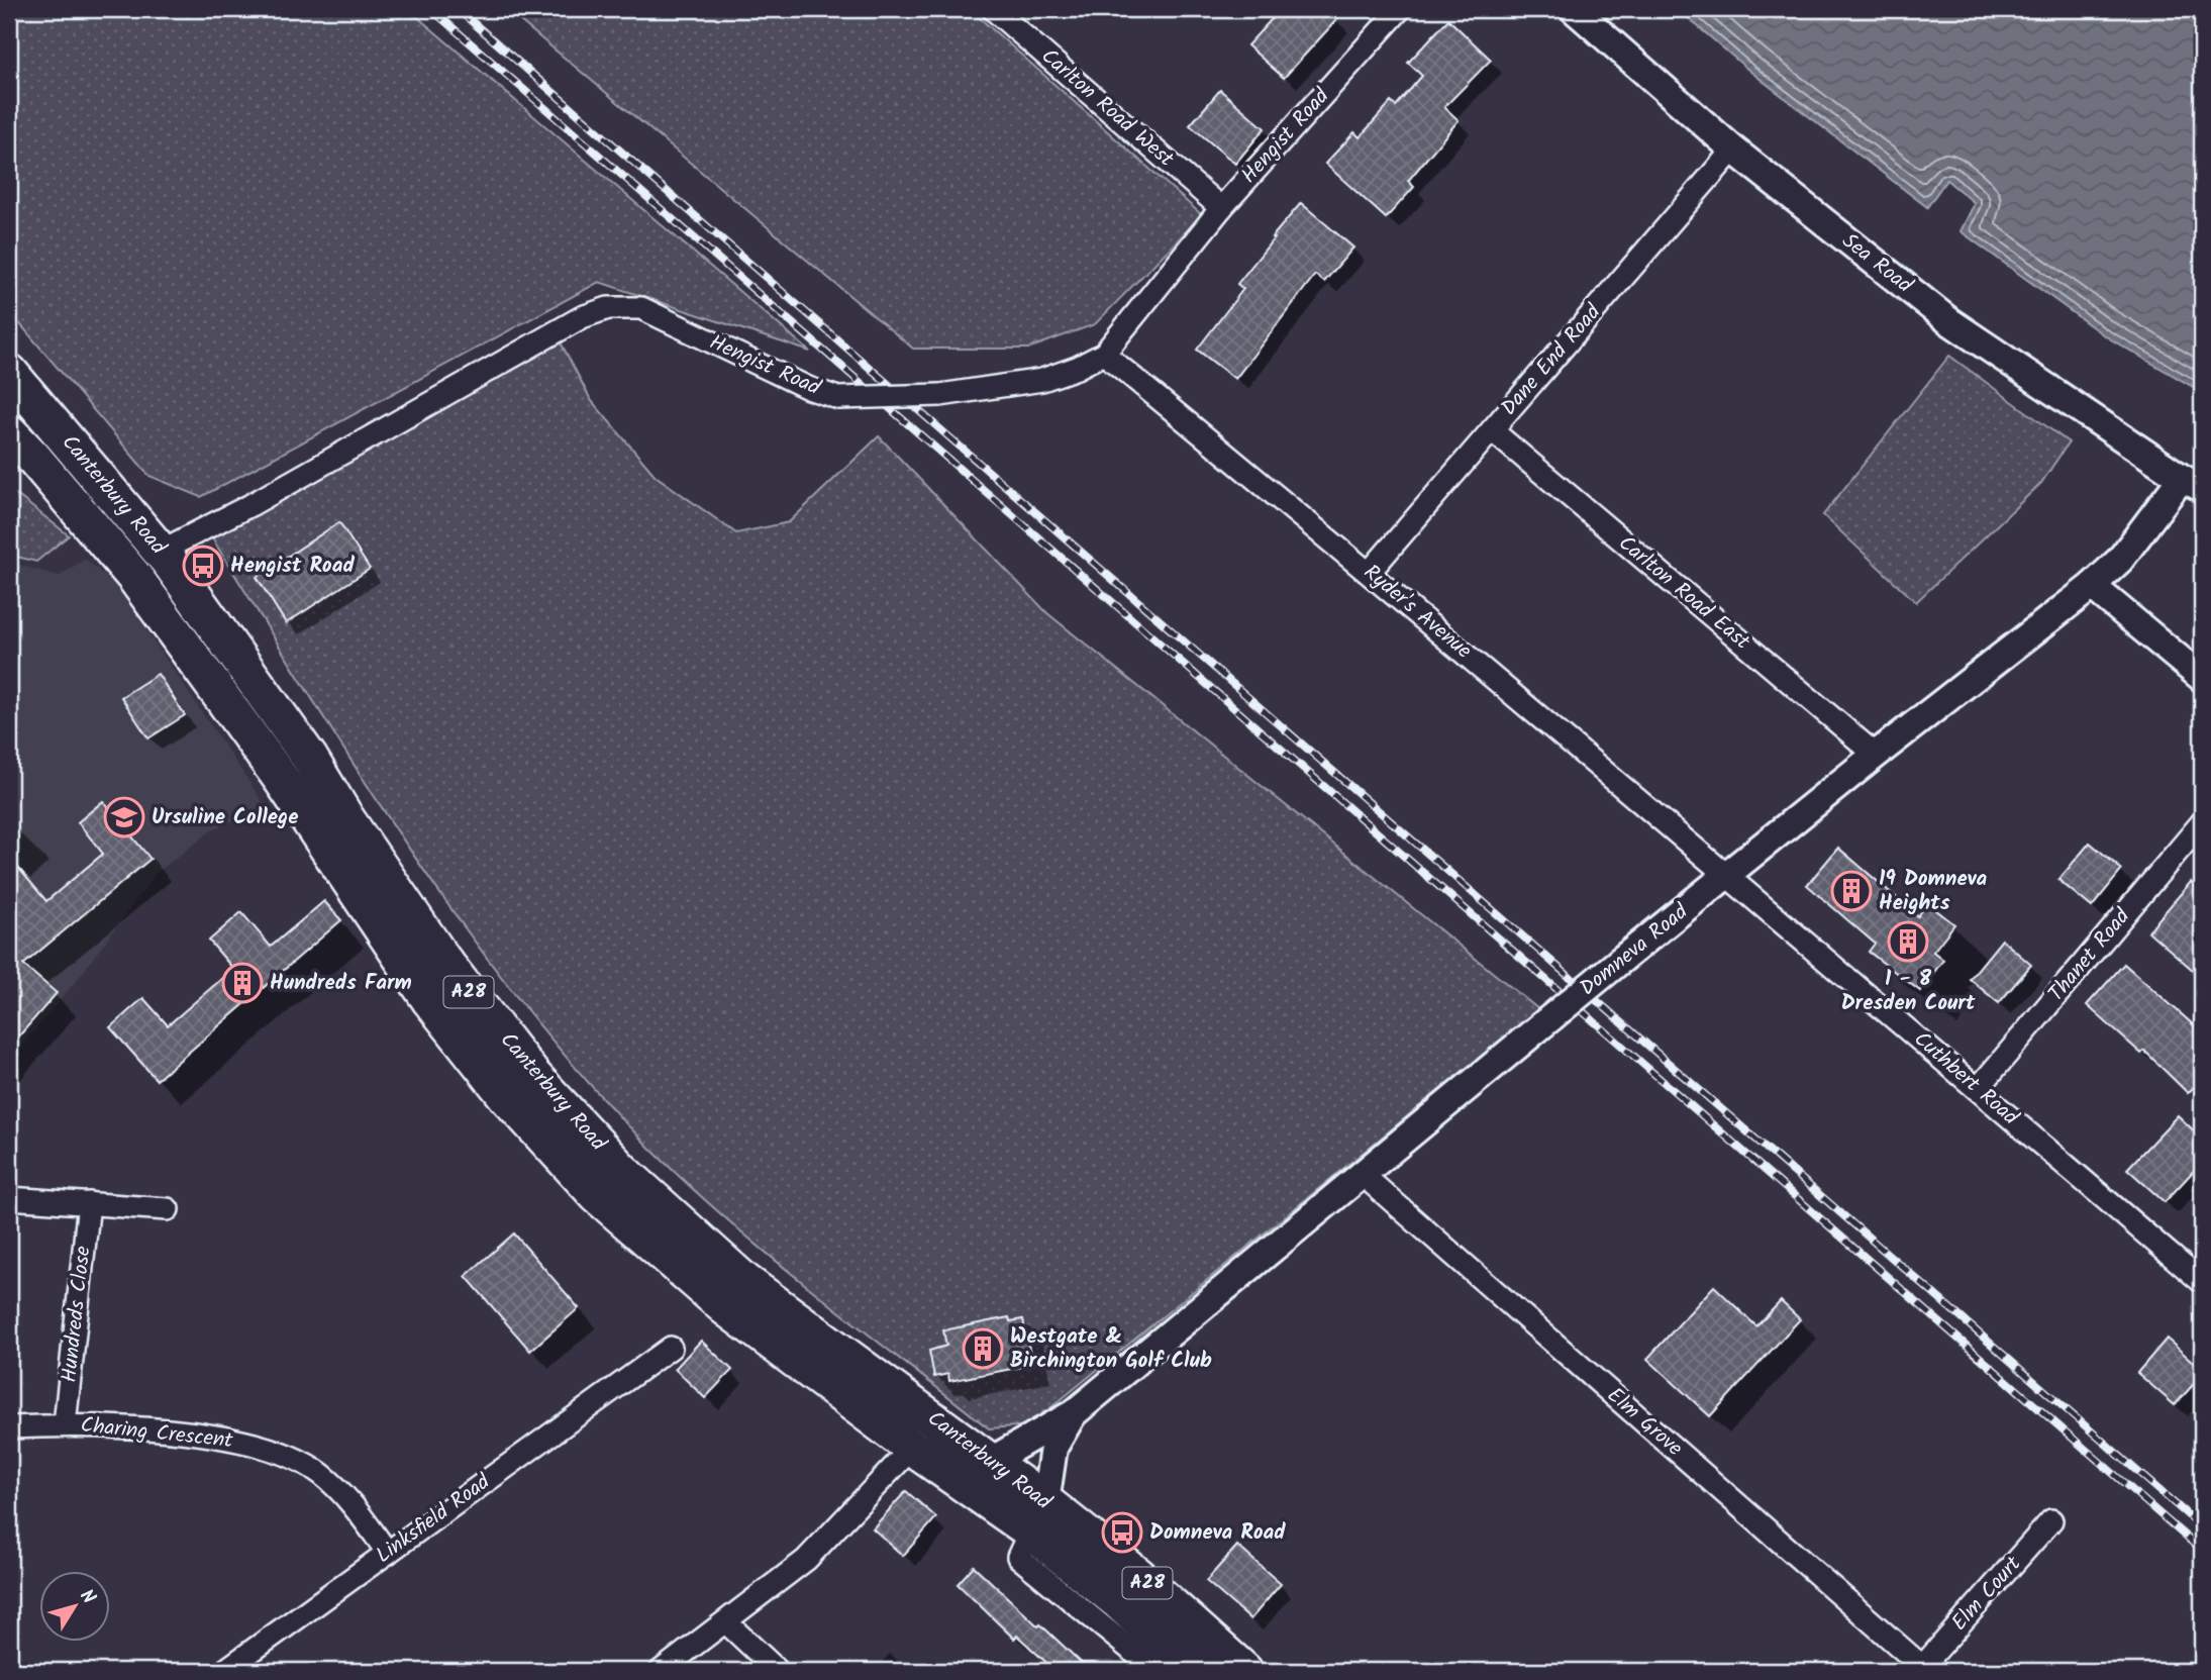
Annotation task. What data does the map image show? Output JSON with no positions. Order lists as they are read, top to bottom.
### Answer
{
  "streets": {
    "highway": ["Canterbury Road", "A28"],
    "street": [
      "Carlton Road West",
      "Hengist Road",
      "Sea Road",
      "Dane End Road",
      "Carlton Road East",
      "Ryder's Avenue",
      "Domneva Road",
      "Thanet Road",
      "Cuthbert Road",
      "Hundreds Close",
      "Elm Grove",
      "Charing Crescent",
      "Linksfield Road",
      "Elm Court"
    ]
  },
  "crossings": [
    ["Carlton Road West", "Hengist Road"],
    ["Hengist Road", "Canterbury Road"],
    ["Hengist Road", "Ryder's Avenue"],
    ["Sea Road", "Dane End Road"],
    ["Sea Road", "Domneva Road"],
    ["Dane End Road", "Carlton Road East"],
    ["Dane End Road", "Ryder's Avenue"],
    ["Canterbury Road", "Domneva Road"],
    ["Carlton Road East", "Domneva Road"],
    ["Ryder's Avenue", "Domneva Road"],
    ["Ryder's Avenue", "Cuthbert Road"],
    ["Domneva Road", "Cuthbert Road"],
    ["Domneva Road", "Elm Grove"],
    ["Thanet Road", "Cuthbert Road"],
    ["Hundreds Close", "Charing Crescent"],
    ["Elm Grove", "Elm Court"],
    ["Charing Crescent", "Linksfield Road"]
  ],
  "places": {
    "bus stop": ["Hengist Road", "Domneva Road"],
    "school or university": ["Ursuline College"],
    "building": [
      "19 Domneva Heights",
      "1 - 8 Dresden Court",
      "Hundreds Farm",
      "Westgate & Birchington Golf Club"
    ]
  },
  "north": "top right"
}
